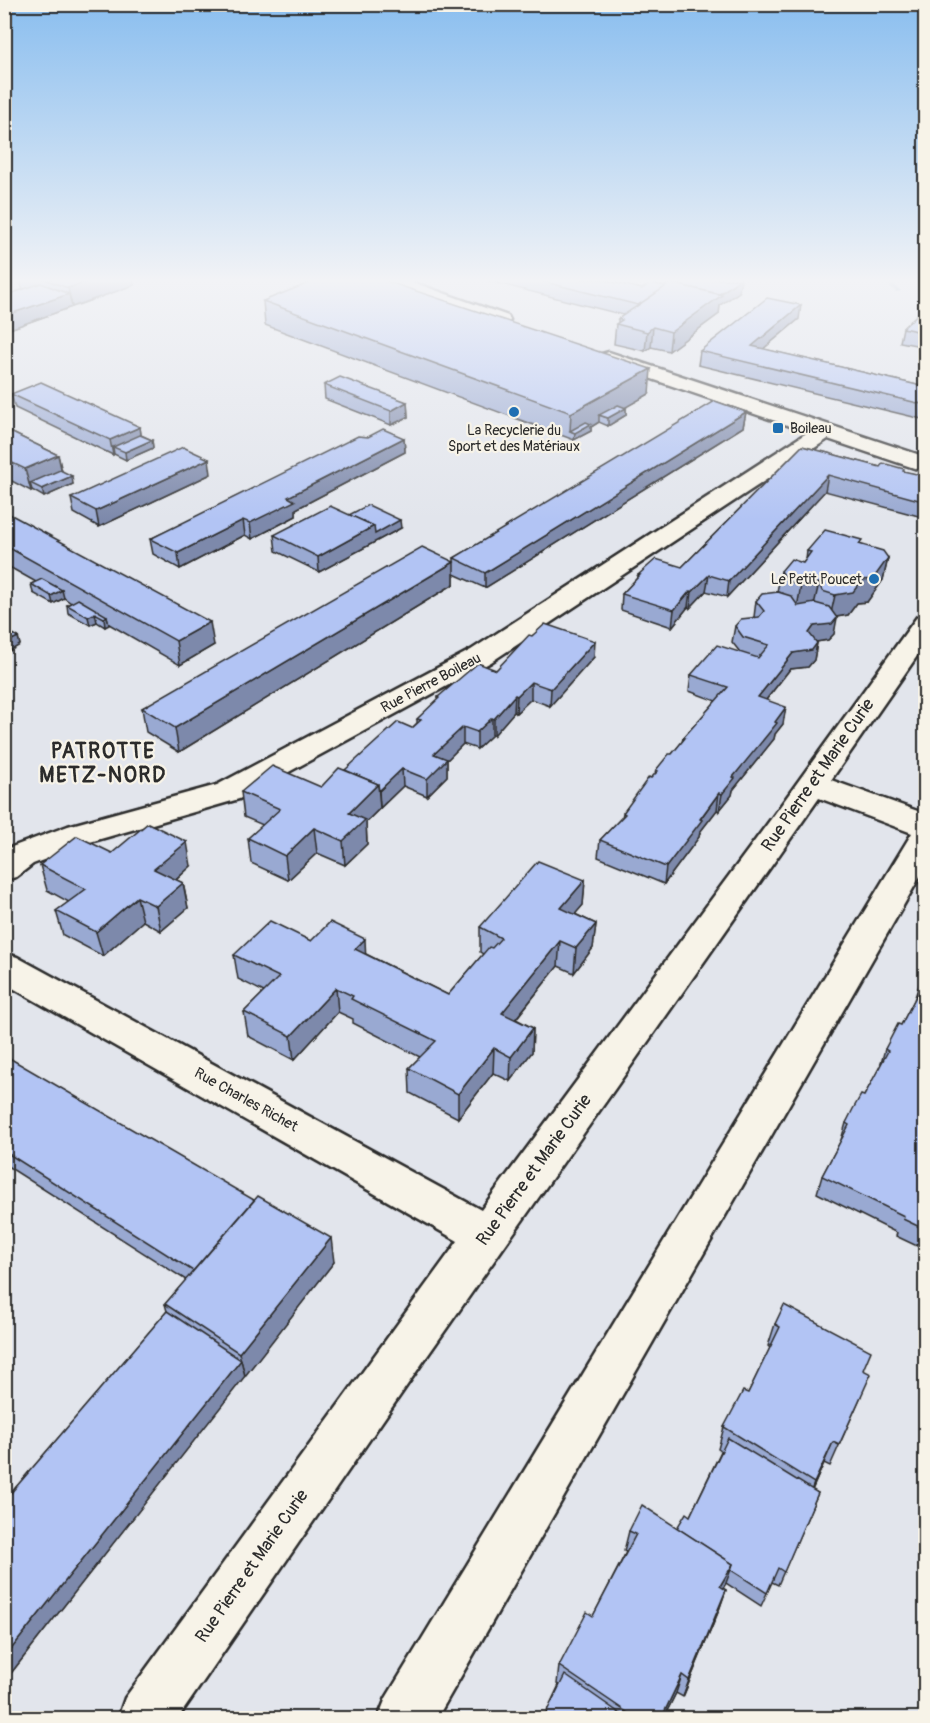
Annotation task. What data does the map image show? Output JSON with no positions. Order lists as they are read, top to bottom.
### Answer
{
  "streets": {
    "street": ["Rue Pierre Boileau", "Rue Pierre et Marie Curie", "Rue Charles Richet"]
  },
  "crossings": [
    ["Rue Pierre et Marie Curie", "Rue Charles Richet"]
  ],
  "districts": ["PATROTTE METZ-NORD"],
  "places": {
    "other": ["La Recyclerie du Sport et des Matériaux", "Le Petit Poucet"],
    "transit": ["Boileau"]
  }
}
